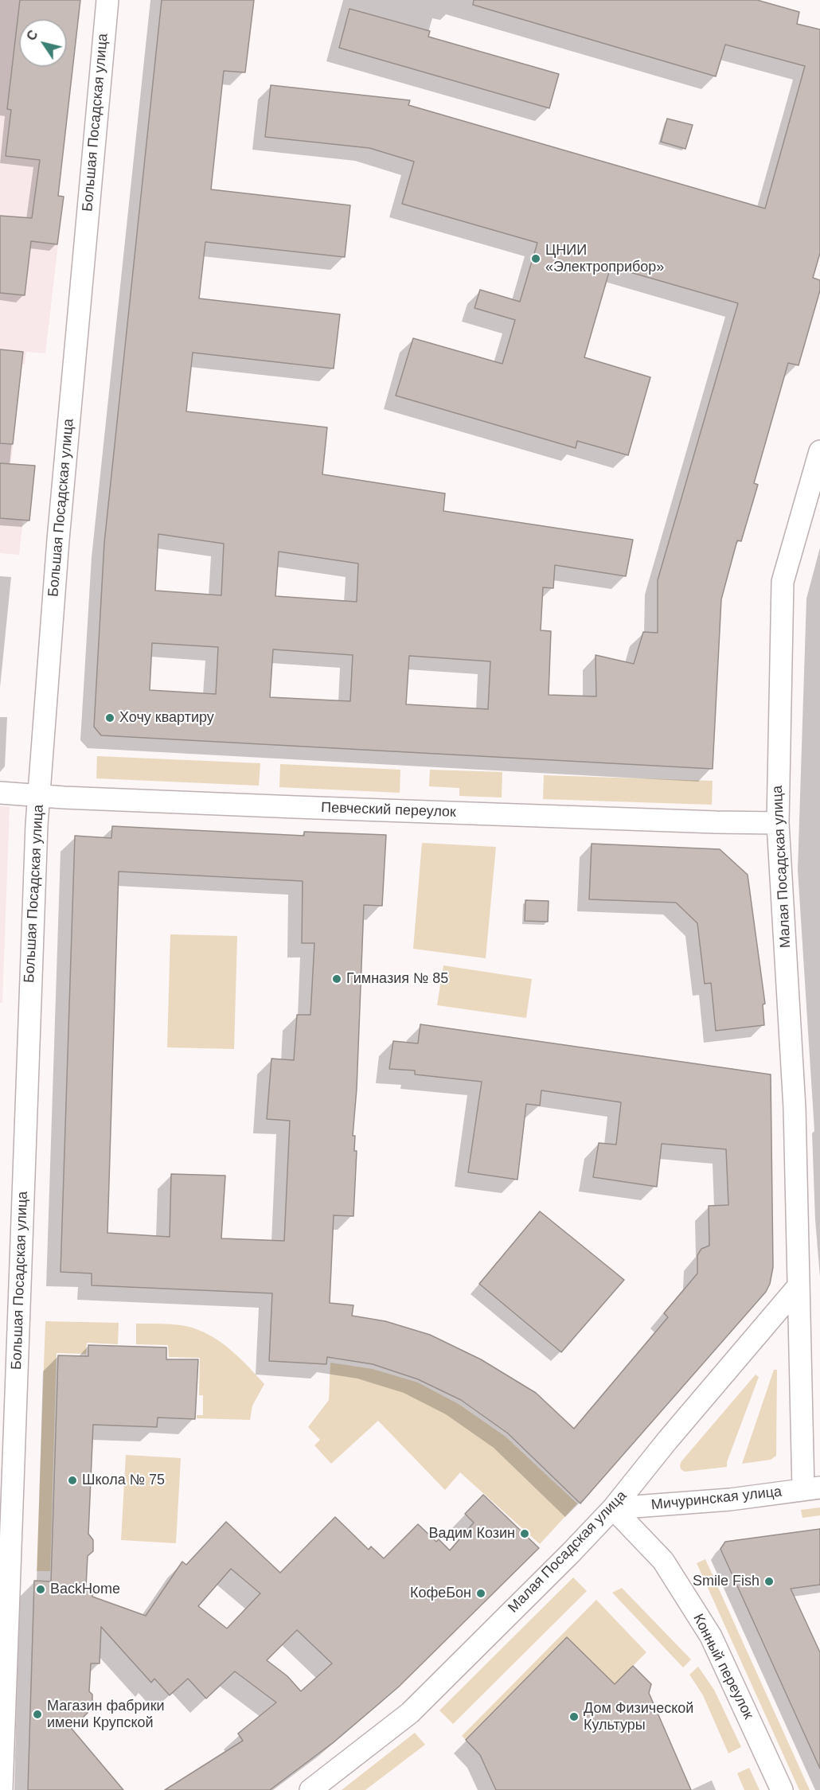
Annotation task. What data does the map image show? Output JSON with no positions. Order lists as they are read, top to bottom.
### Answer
{
  "streets": {
    "street": [
      "Большая Посадская улица",
      "Певческий переулок",
      "Малая Посадская улица",
      "Мичуринская улица",
      "Конный переулок"
    ]
  },
  "crossings": [
    ["Большая Посадская улица", "Певческий переулок"],
    ["Певческий переулок", "Малая Посадская улица"],
    ["Малая Посадская улица", "Мичуринская улица"],
    ["Малая Посадская улица", "Конный переулок"],
    ["Мичуринская улица", "Конный переулок"]
  ],
  "places": [
    "ЦНИИ «Электроприбор»",
    "Хочу квартиру",
    "Гимназия № 85",
    "Школа № 75",
    "Вадим Козин",
    "Smile Fish",
    "BackHome",
    "КофеБон",
    "Магазин фабрики имени Крупской",
    "Дом Физической Культуры"
  ],
  "north": "top left"
}
